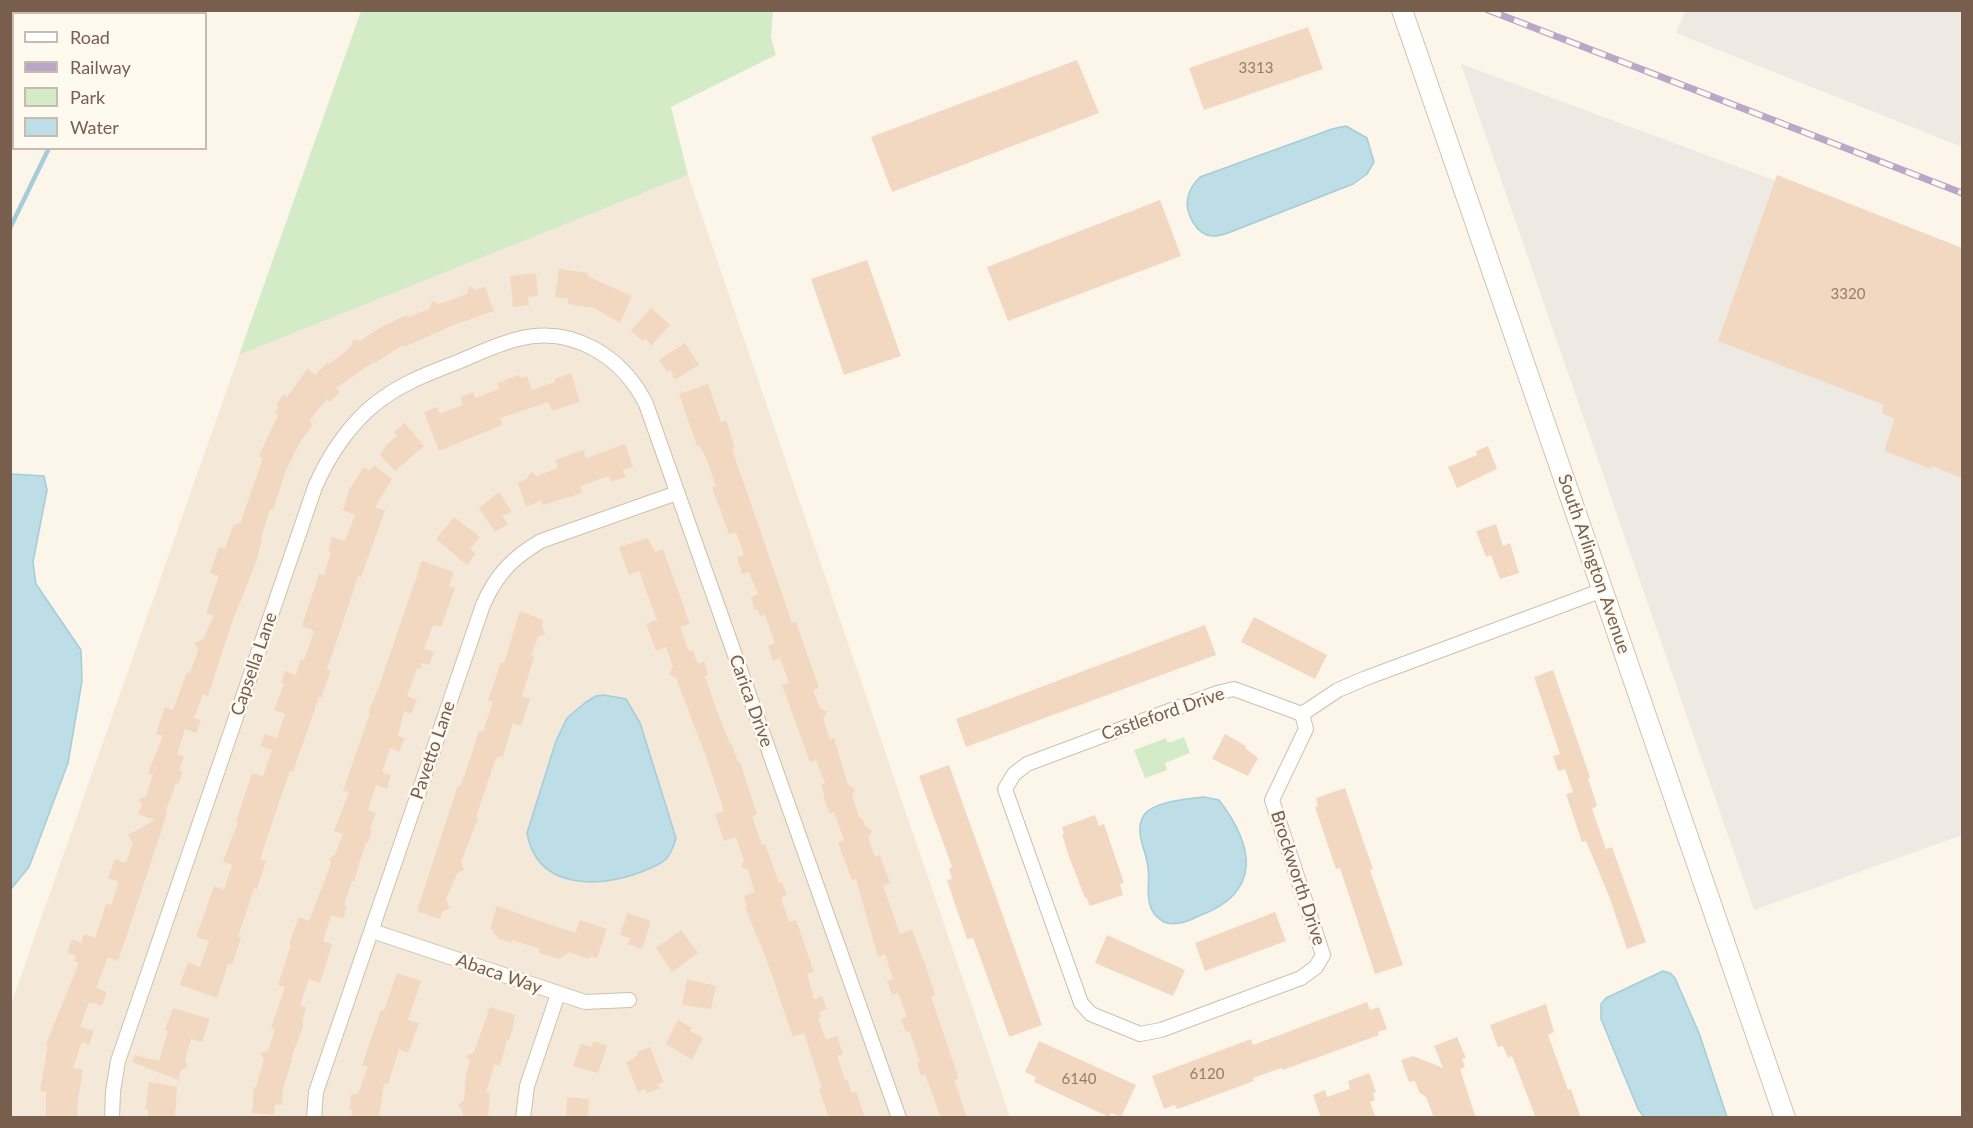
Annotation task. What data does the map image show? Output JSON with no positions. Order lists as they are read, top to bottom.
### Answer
{
  "streets": {
    "main road": ["South Arlington Avenue"],
    "street": [
      "Capsella Lane",
      "Carica Drive",
      "Castleford Drive",
      "Pavetto Lane",
      "Brockworth Drive",
      "Abaca Way"
    ]
  },
  "crossings": [
    ["Capsella Lane", "Carica Drive"],
    ["Carica Drive", "Pavetto Lane"],
    ["Castleford Drive", "Brockworth Drive"],
    ["Pavetto Lane", "Abaca Way"]
  ],
  "house_numbers": [
    "3313",
    "3320",
    "6120",
    "6140"
  ],
  "legend": [
    "Road",
    "Railway",
    "Park",
    "Water"
  ]
}
